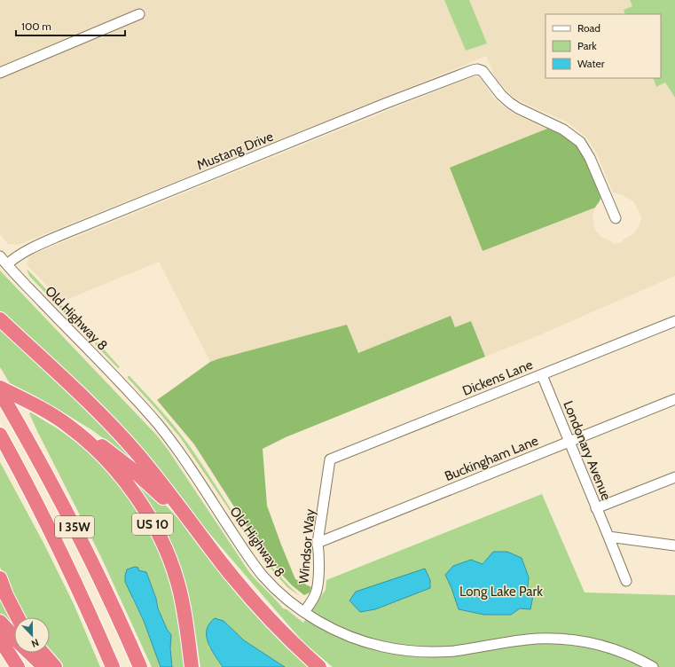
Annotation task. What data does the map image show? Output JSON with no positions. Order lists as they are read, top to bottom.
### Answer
{
  "streets": {
    "highway": ["US 10", "I 35W"],
    "street": [
      "Mustang Drive",
      "Old Highway 8",
      "Dickens Lane",
      "Londonary Avenue",
      "Buckingham Lane",
      "Windsor Way"
    ]
  },
  "crossings": [
    ["Mustang Drive", "Old Highway 8"],
    ["Old Highway 8", "Windsor Way"],
    ["Dickens Lane", "Londonary Avenue"],
    ["Dickens Lane", "Windsor Way"],
    ["Londonary Avenue", "Buckingham Lane"],
    ["Buckingham Lane", "Windsor Way"]
  ],
  "parks": ["Long Lake Park"],
  "legend": ["Road", "Park", "Water"],
  "scale_bar": "100 m",
  "north": "bottom"
}
